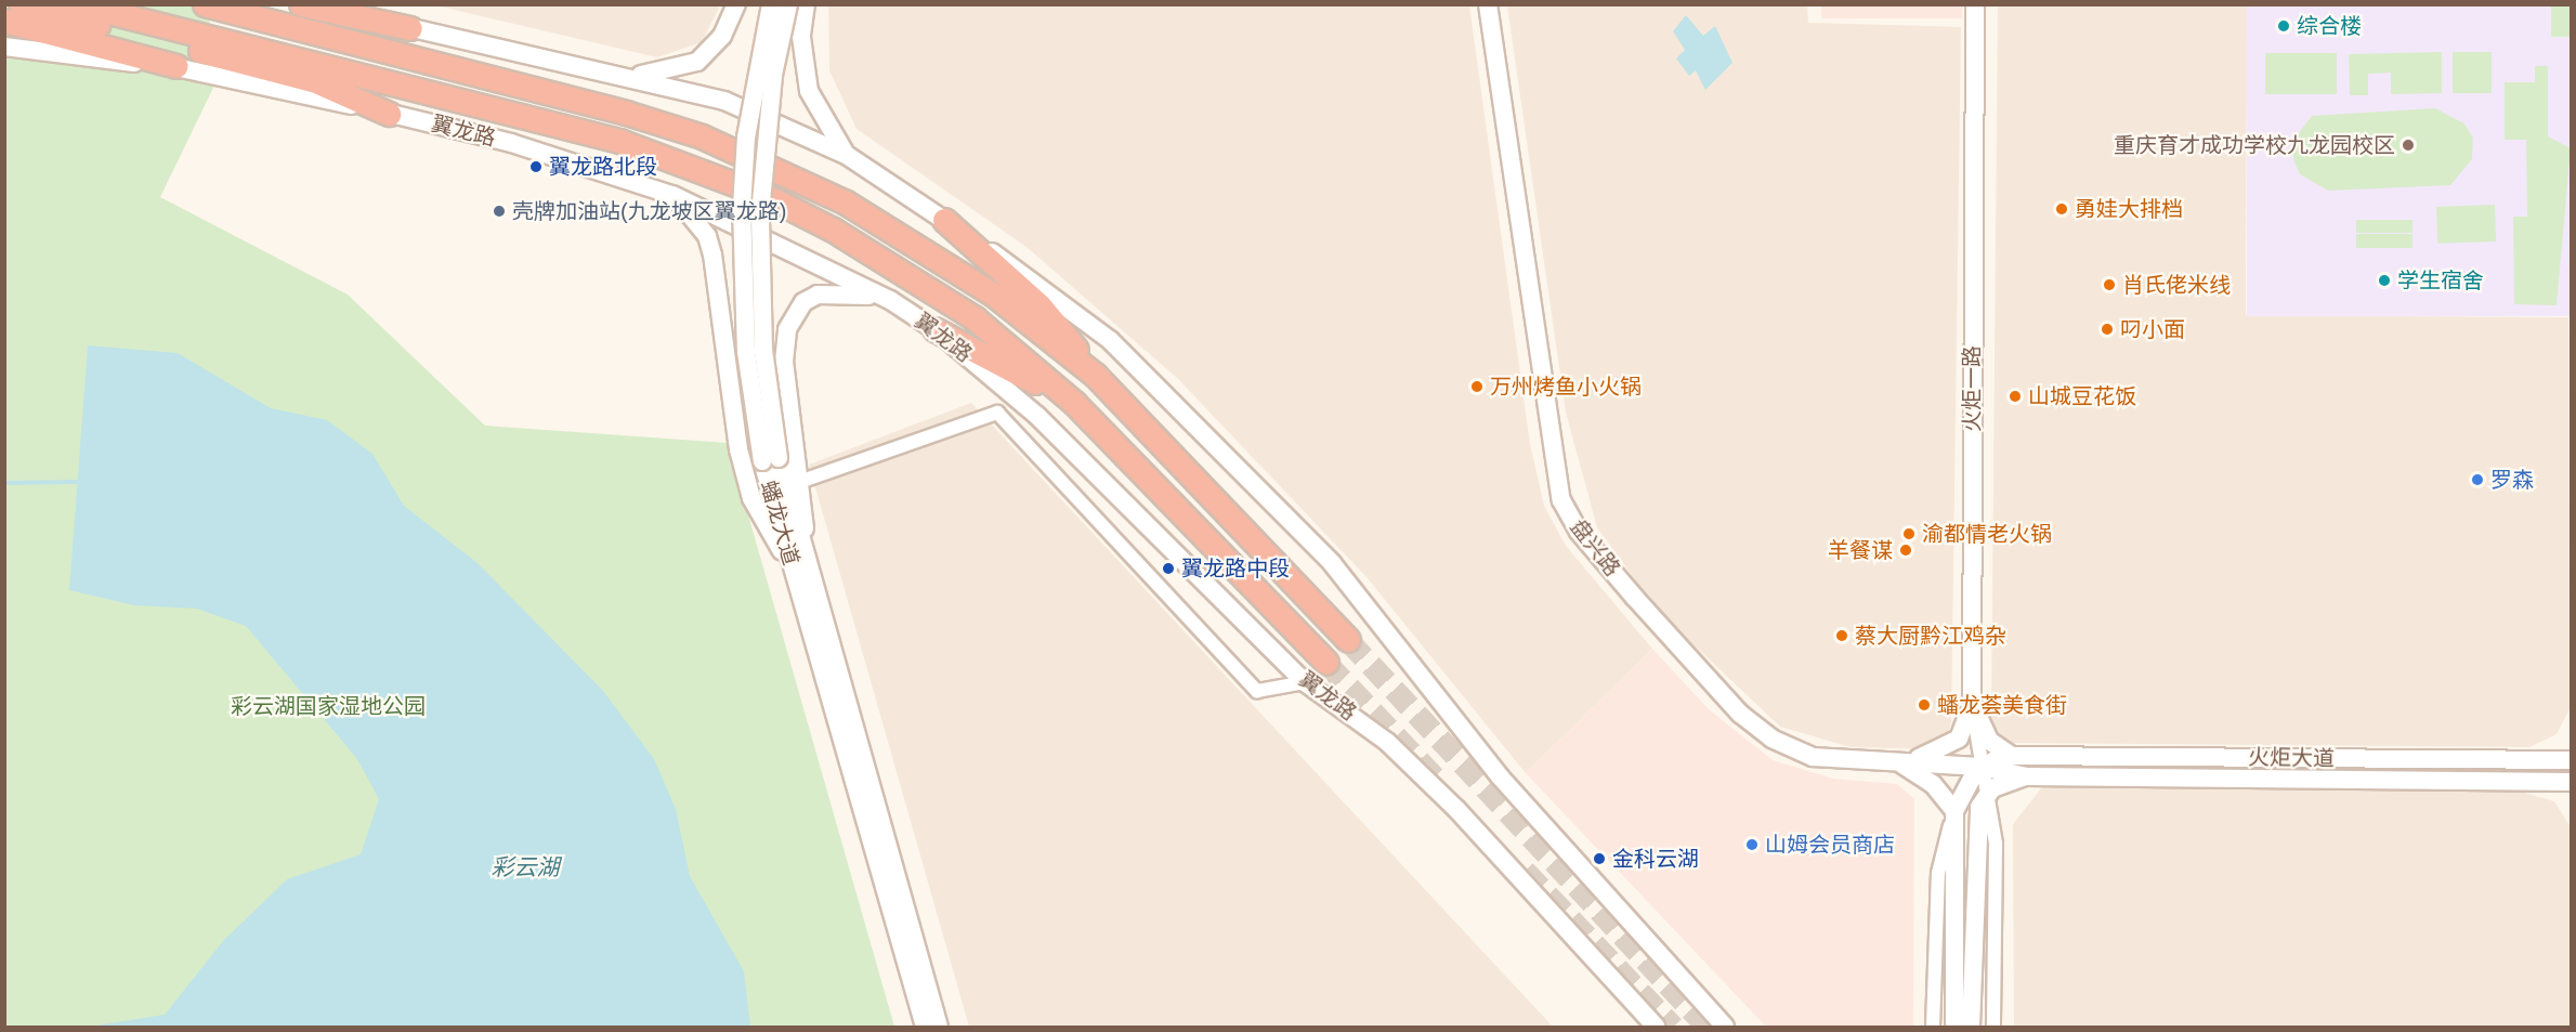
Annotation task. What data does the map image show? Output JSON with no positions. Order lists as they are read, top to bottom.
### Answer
{
  "streets": {
    "highway": ["翼龙路"],
    "main road": [
      "火炬一路",
      "蟠龙大道",
      "盘兴路",
      "火炬大道"
    ]
  },
  "crossings": [
    ["火炬一路", "火炬大道"],
    ["盘兴路", "火炬大道"]
  ],
  "water": ["彩云湖"],
  "parks": ["彩云湖国家湿地公园"],
  "places": [
    "综合楼",
    "重庆育才成功学校九龙园校区",
    "翼龙路北段",
    "勇娃大排档",
    "壳牌加油站(九龙坡区翼龙路)",
    "学生宿舍",
    "肖氏佬米线",
    "叼小面",
    "万州烤鱼小火锅",
    "山城豆花饭",
    "罗森",
    "渝都情老火锅",
    "羊餐谋",
    "翼龙路中段",
    "蔡大厨黔江鸡杂",
    "蟠龙荟美食街",
    "山姆会员商店",
    "金科云湖"
  ]
}
